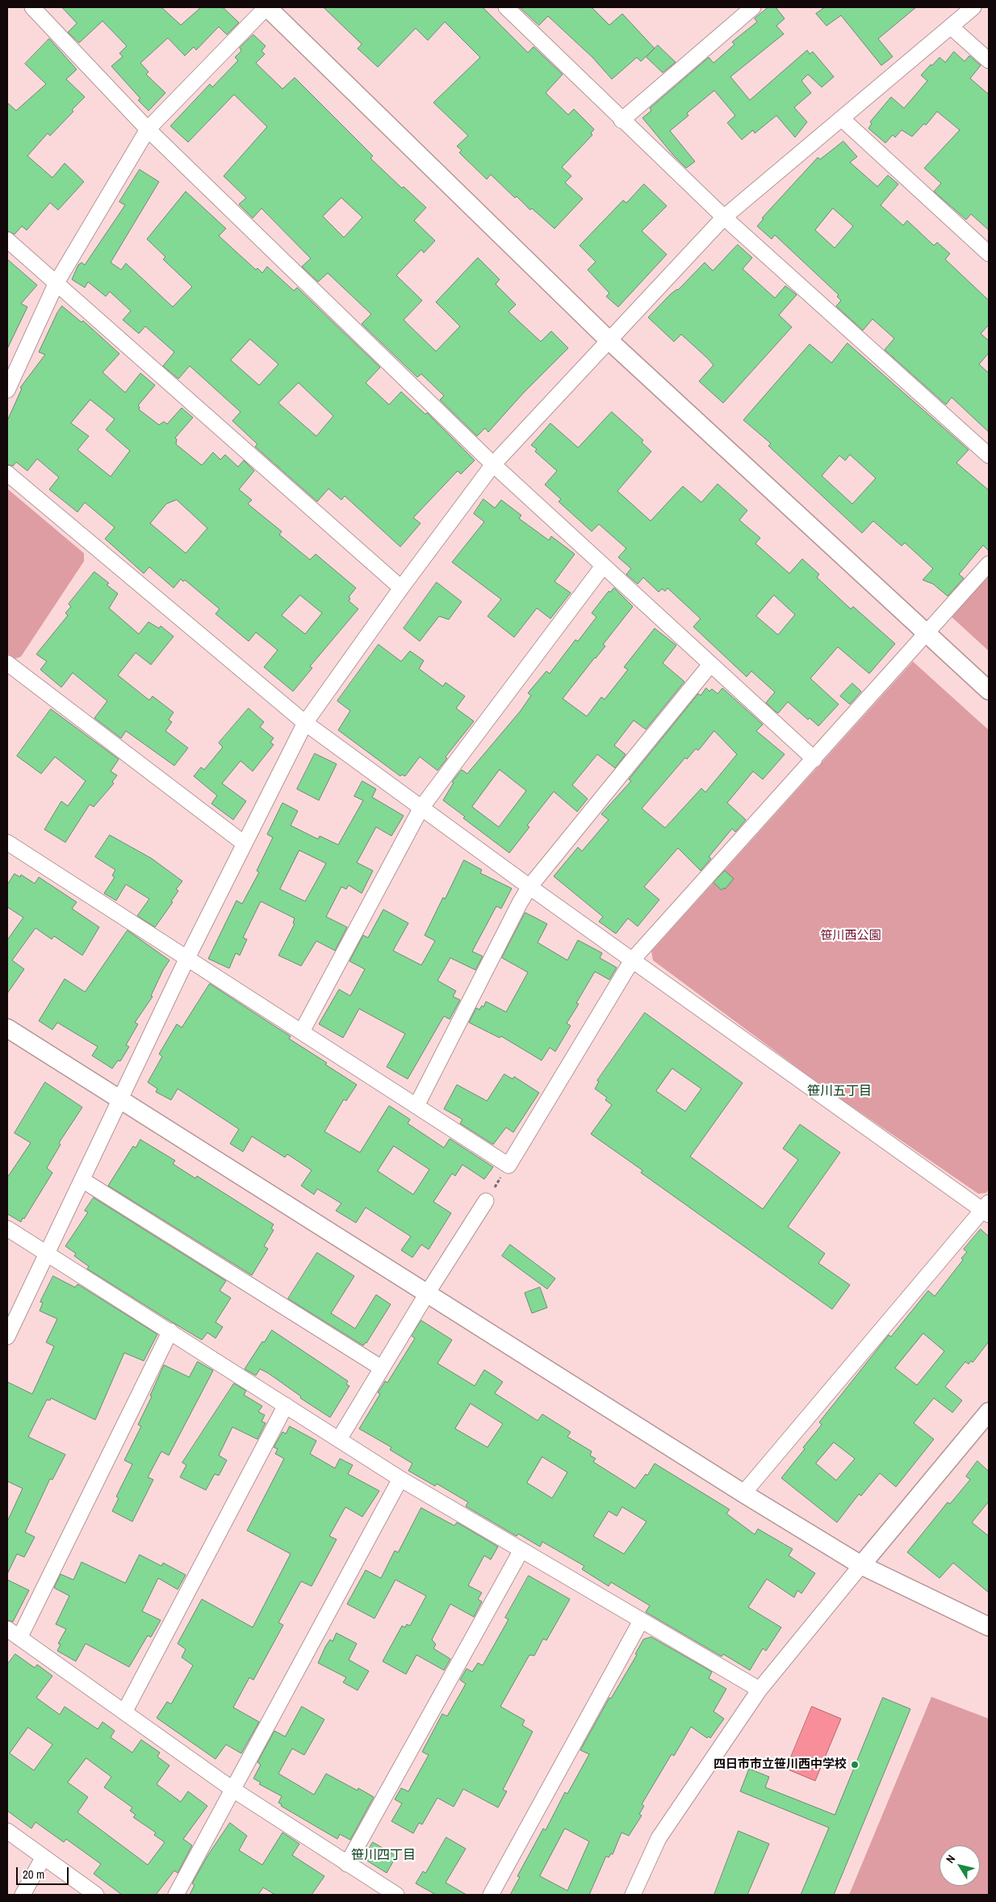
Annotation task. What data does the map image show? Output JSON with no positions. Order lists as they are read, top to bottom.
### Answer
{
  "districts": ["笹川五丁目", "笹川四丁目"],
  "parks": ["笹川西公園"],
  "places": ["四日市市立笹川西中学校"],
  "scale_bar": "20 m",
  "north": "top left"
}
